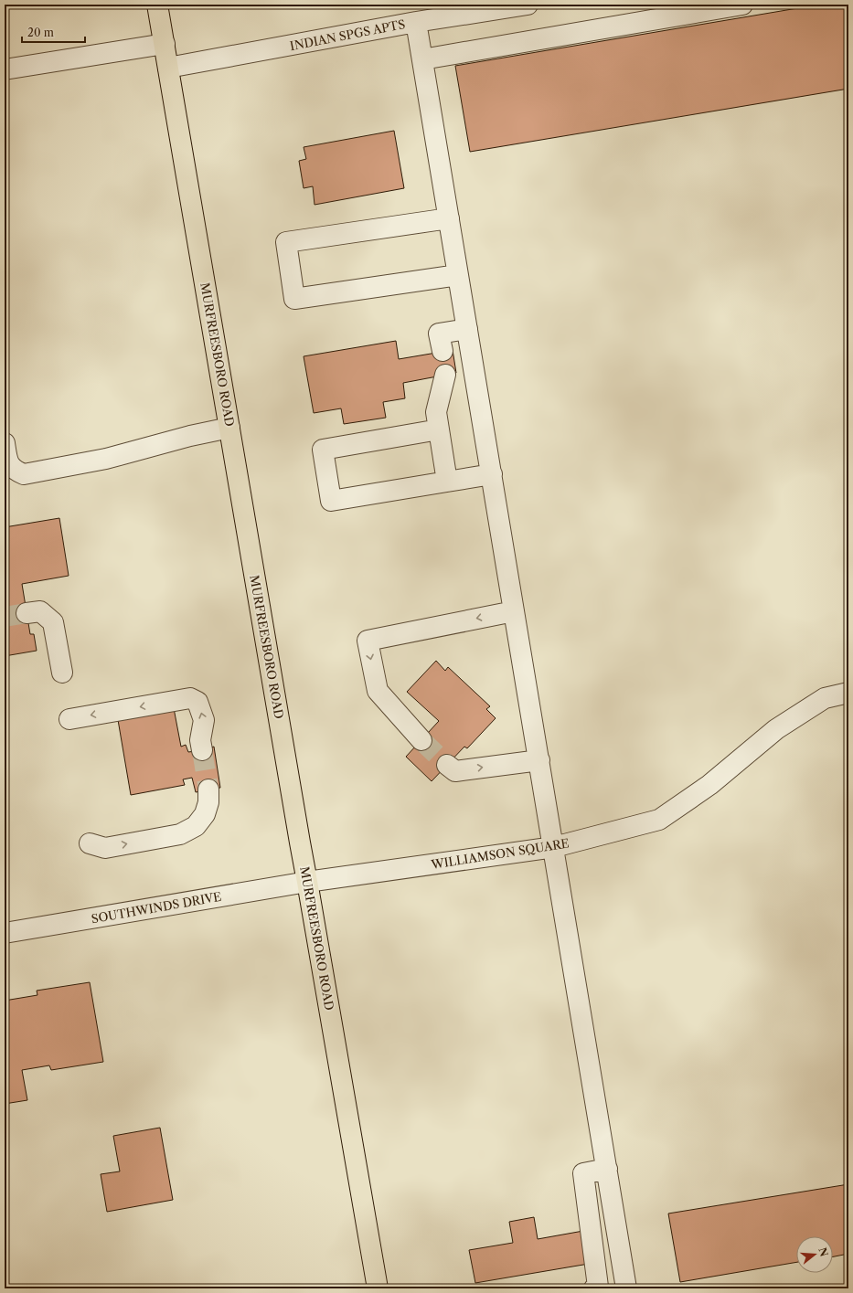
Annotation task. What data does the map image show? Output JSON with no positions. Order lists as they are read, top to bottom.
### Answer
{
  "streets": {
    "highway": ["MURFREESBORO ROAD"],
    "street": ["INDIAN SPGS APTS", "WILLIAMSON SQUARE", "SOUTHWINDS DRIVE"]
  },
  "crossings": [
    ["INDIAN SPGS APTS", "MURFREESBORO ROAD"],
    ["MURFREESBORO ROAD", "WILLIAMSON SQUARE"],
    ["MURFREESBORO ROAD", "SOUTHWINDS DRIVE"],
    ["WILLIAMSON SQUARE", "SOUTHWINDS DRIVE"]
  ],
  "scale_bar": "20 m",
  "north": "right"
}
